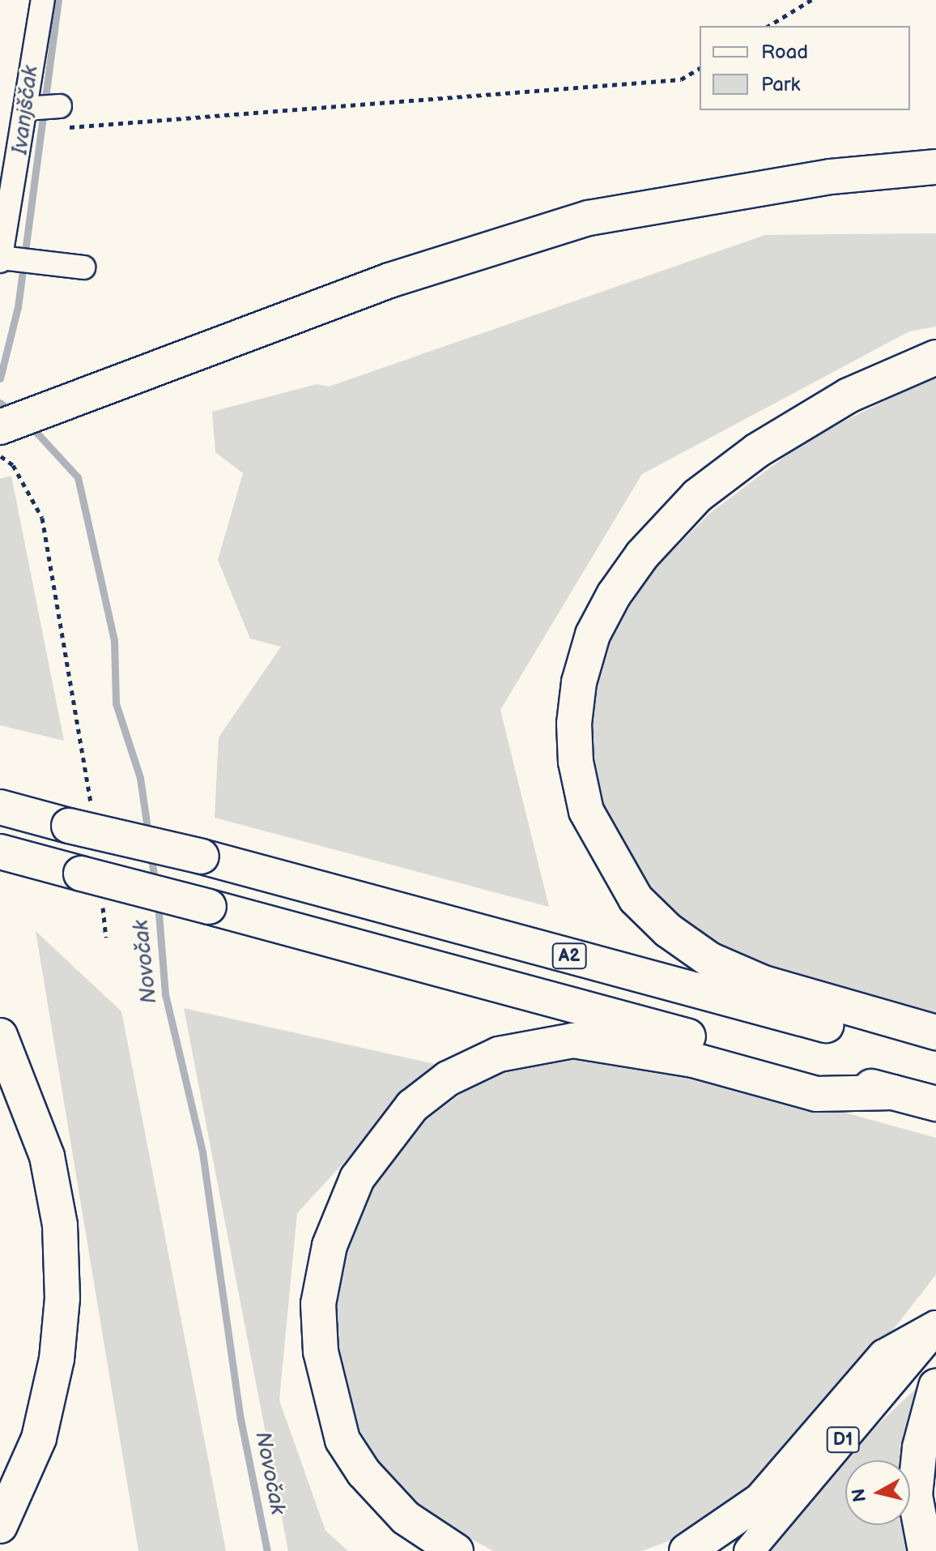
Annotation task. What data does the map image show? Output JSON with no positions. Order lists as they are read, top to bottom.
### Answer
{
  "streets": {
    "highway": ["A2"],
    "main road": ["D1"]
  },
  "water": ["Ivanjščak", "Novočak"],
  "legend": ["Road", "Park"],
  "north": "left"
}
